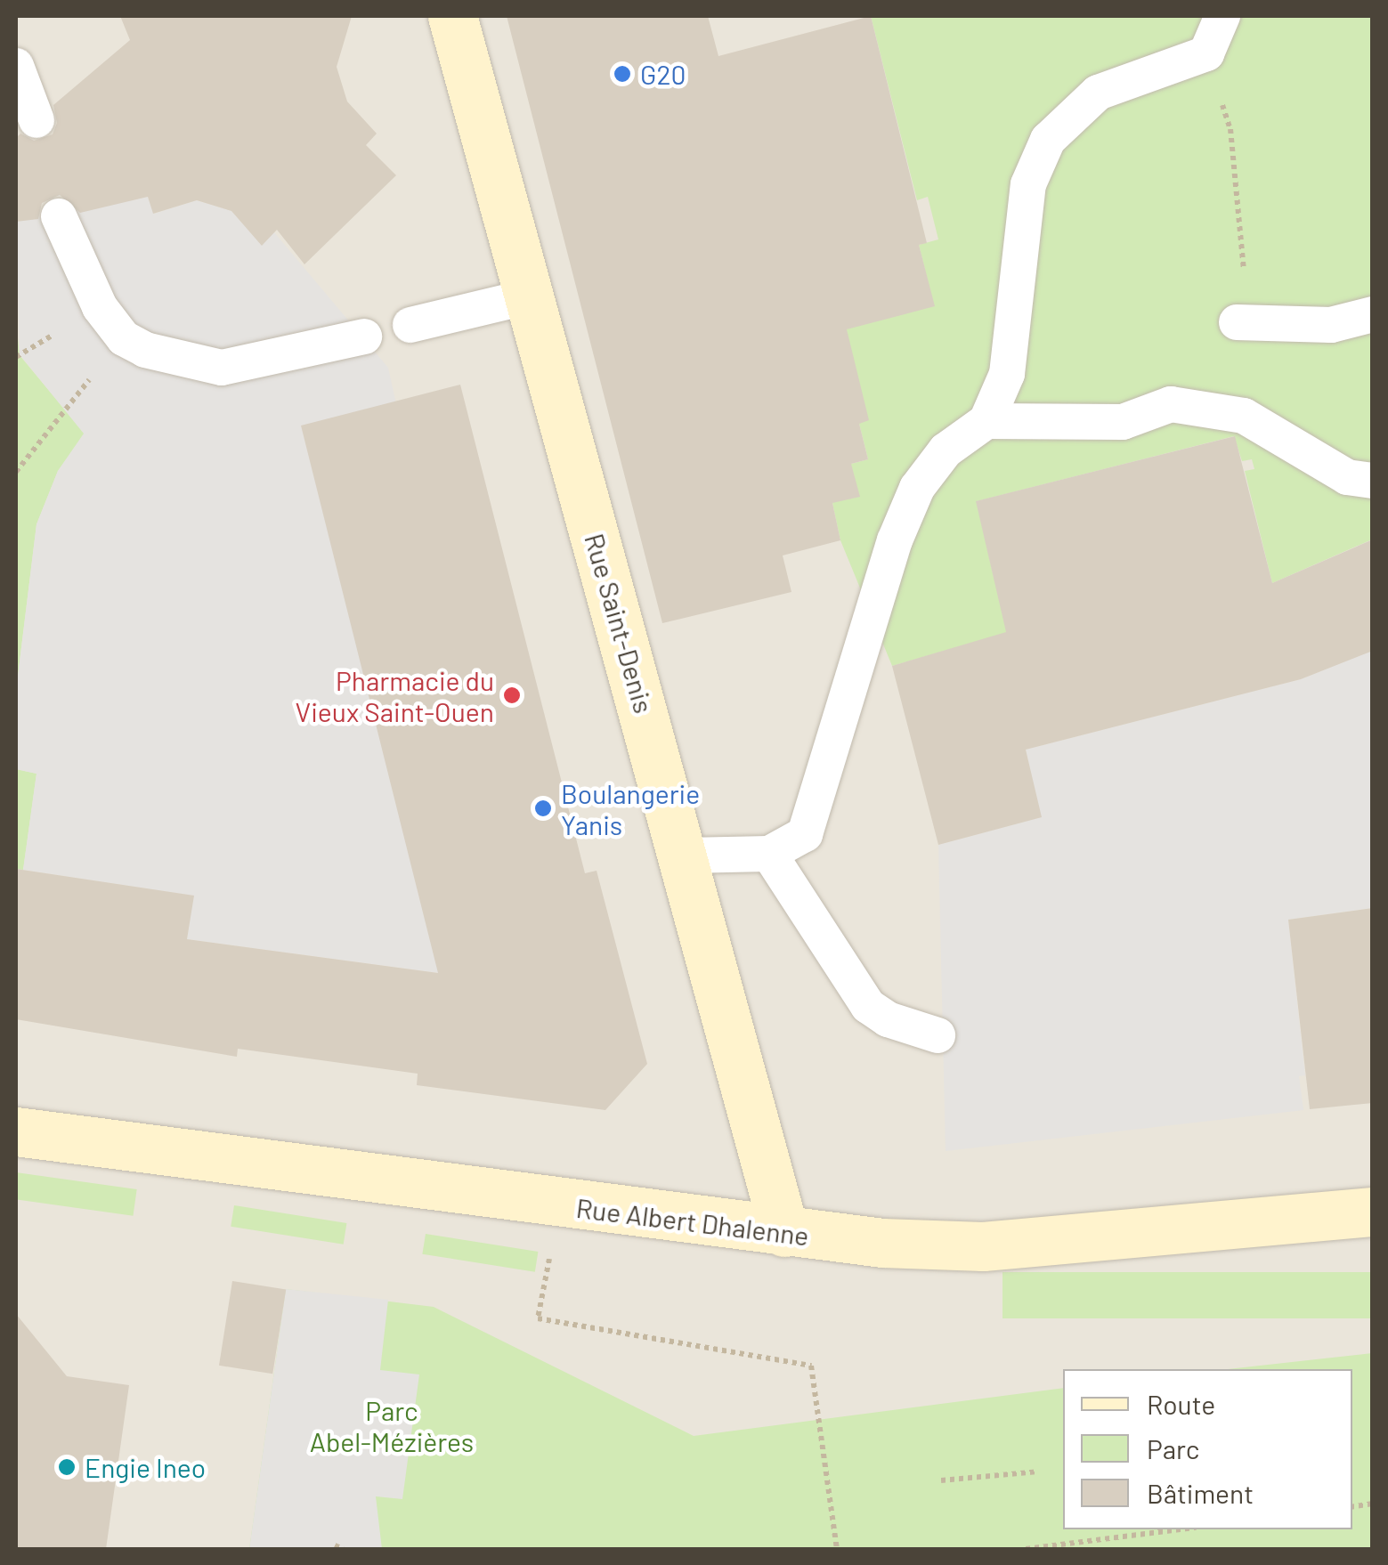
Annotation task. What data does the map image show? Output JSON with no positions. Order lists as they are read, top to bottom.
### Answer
{
  "streets": {
    "main road": ["Rue Saint-Denis", "Rue Albert Dhalenne"]
  },
  "crossings": [
    ["Rue Saint-Denis", "Rue Albert Dhalenne"]
  ],
  "parks": ["Parc Abel-Mézières"],
  "places": [
    "G20",
    "Pharmacie du Vieux Saint-Ouen",
    "Boulangerie Yanis",
    "Engie Ineo"
  ],
  "legend": ["Route", "Parc", "Bâtiment"]
}
